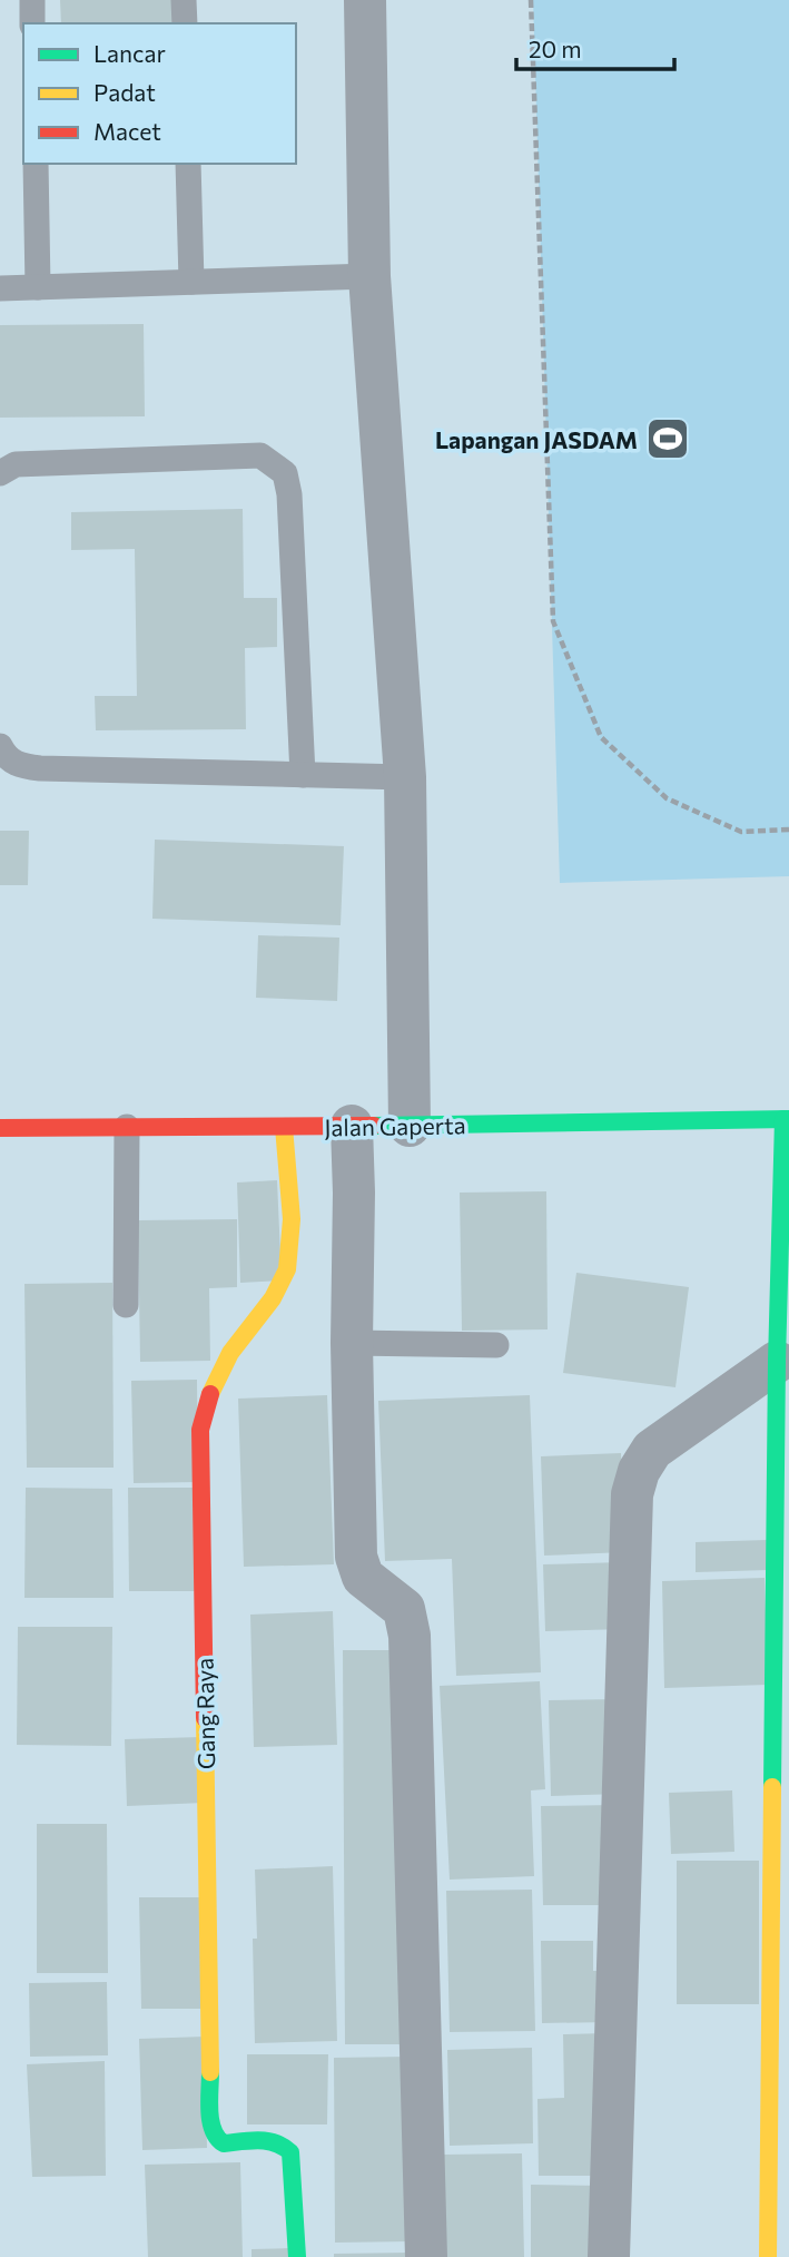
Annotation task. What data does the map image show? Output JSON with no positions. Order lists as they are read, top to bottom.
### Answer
{
  "streets": {
    "street": ["Jalan Gaperta", "Gang Raya"]
  },
  "crossings": [
    ["Jalan Gaperta", "Gang Raya"]
  ],
  "places": {
    "sports": ["Lapangan JASDAM"]
  },
  "legend": ["Lancar", "Padat", "Macet"],
  "scale_bar": "20 m"
}
